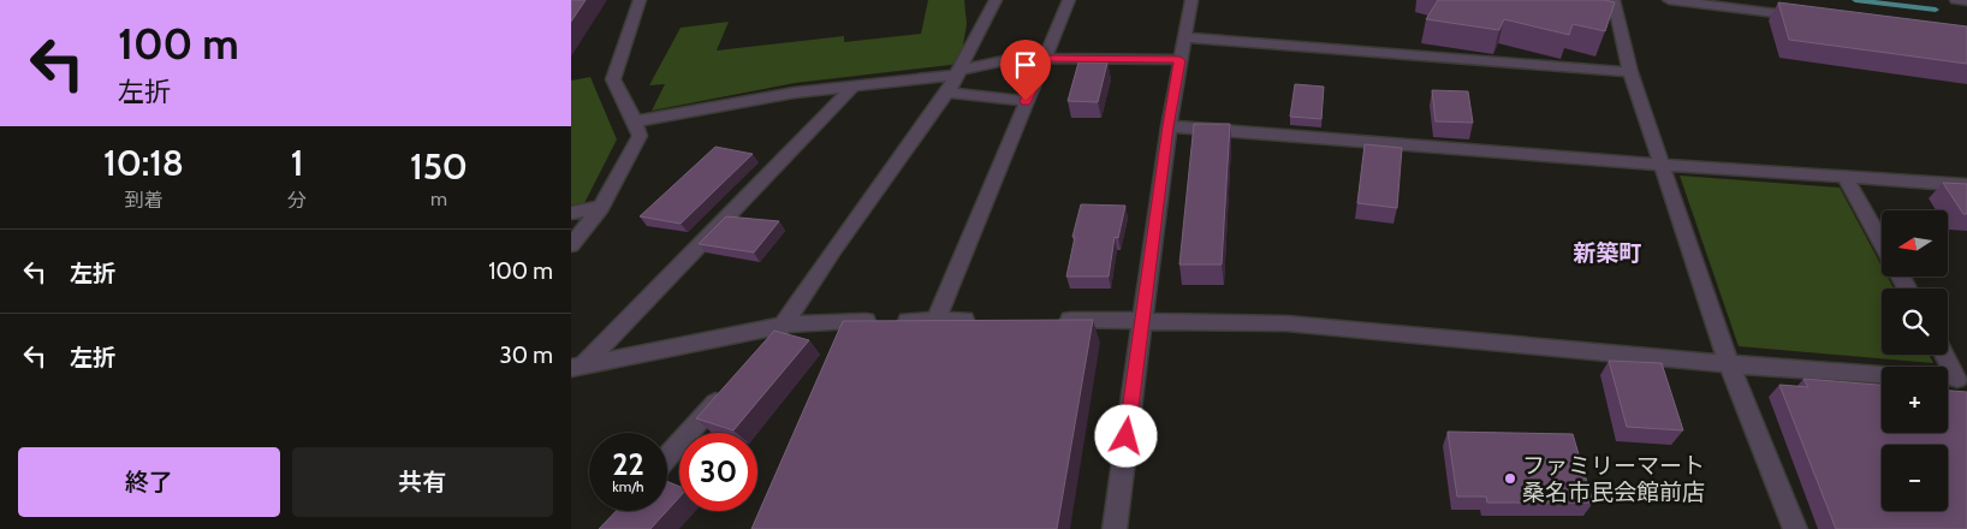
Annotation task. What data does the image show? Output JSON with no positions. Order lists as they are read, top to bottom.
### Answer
{
  "districts": ["新築町"],
  "places": ["ファミリーマート 桑名市民会館前店"],
  "north": "left",
  "page": {
    "turn": ["100 m", "左折"],
    "eta": [
      "10:18",
      "到着",
      "1",
      "分",
      "150",
      "m"
    ],
    "map_buttons": ["+", "−"],
    "list": [
      {
        "name": "左折",
        "value": "100 m"
      },
      {
        "name": "左折",
        "value": "30 m"
      }
    ],
    "speed": "22 km/h",
    "limit": "30",
    "buttons": ["終了", "共有"]
  }
}
